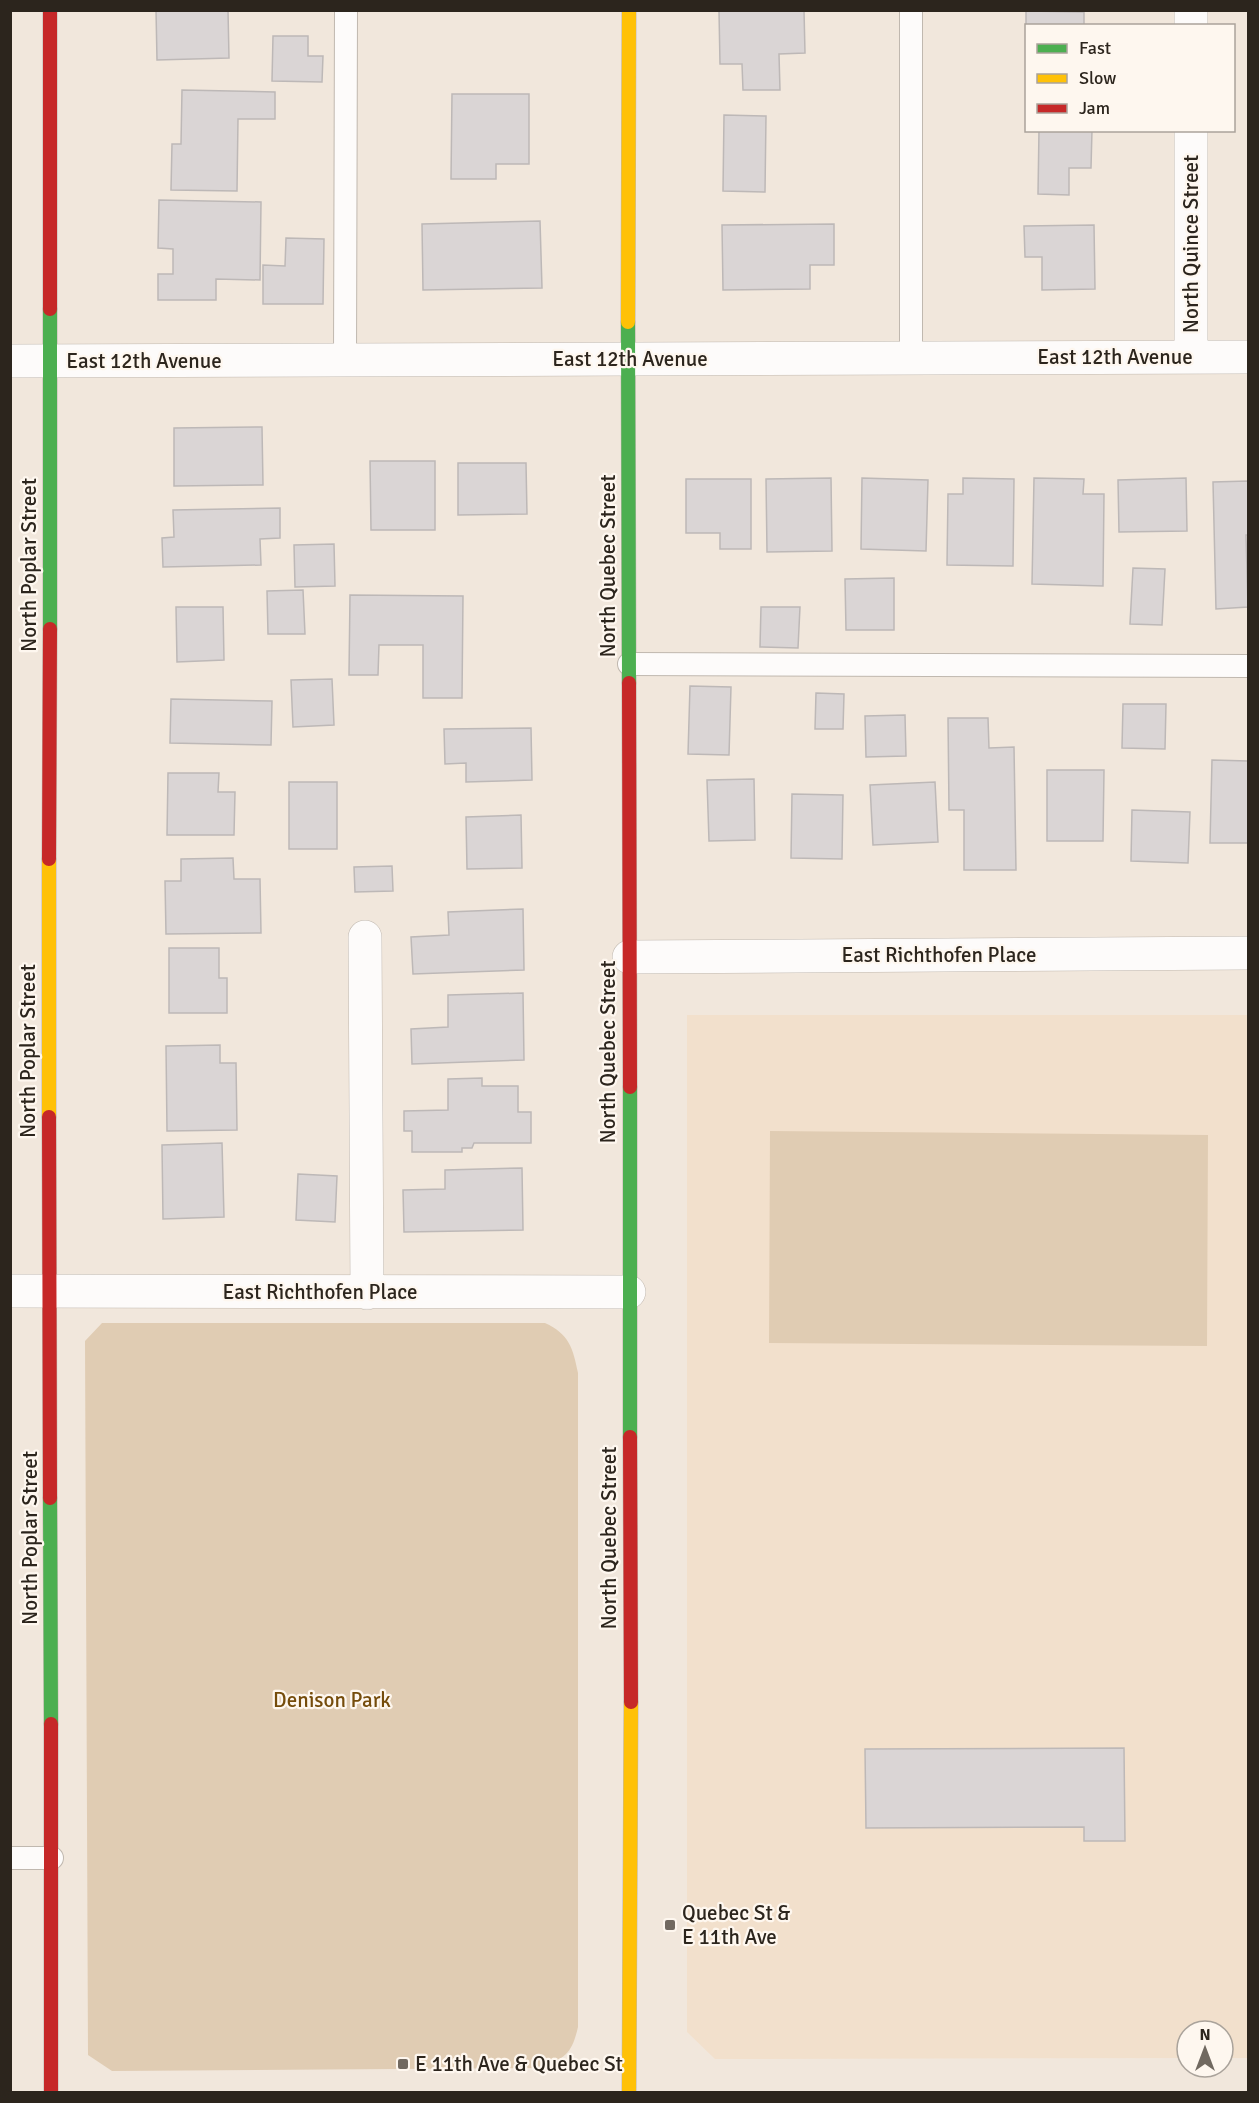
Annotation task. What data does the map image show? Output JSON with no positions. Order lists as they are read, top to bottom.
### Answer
{
  "streets": {
    "street": [
      "North Quince Street",
      "East 12th Avenue",
      "North Poplar Street",
      "North Quebec Street",
      "East Richthofen Place"
    ]
  },
  "crossings": [
    ["North Quince Street", "East 12th Avenue"],
    ["East 12th Avenue", "North Poplar Street"],
    ["East 12th Avenue", "North Quebec Street"],
    ["North Poplar Street", "East Richthofen Place"],
    ["North Quebec Street", "East Richthofen Place"]
  ],
  "parks": ["Denison Park"],
  "places": {
    "transit": ["Quebec St & E 11th Ave", "E 11th Ave & Quebec St"]
  },
  "legend": ["Fast", "Slow", "Jam"],
  "north": "top"
}
